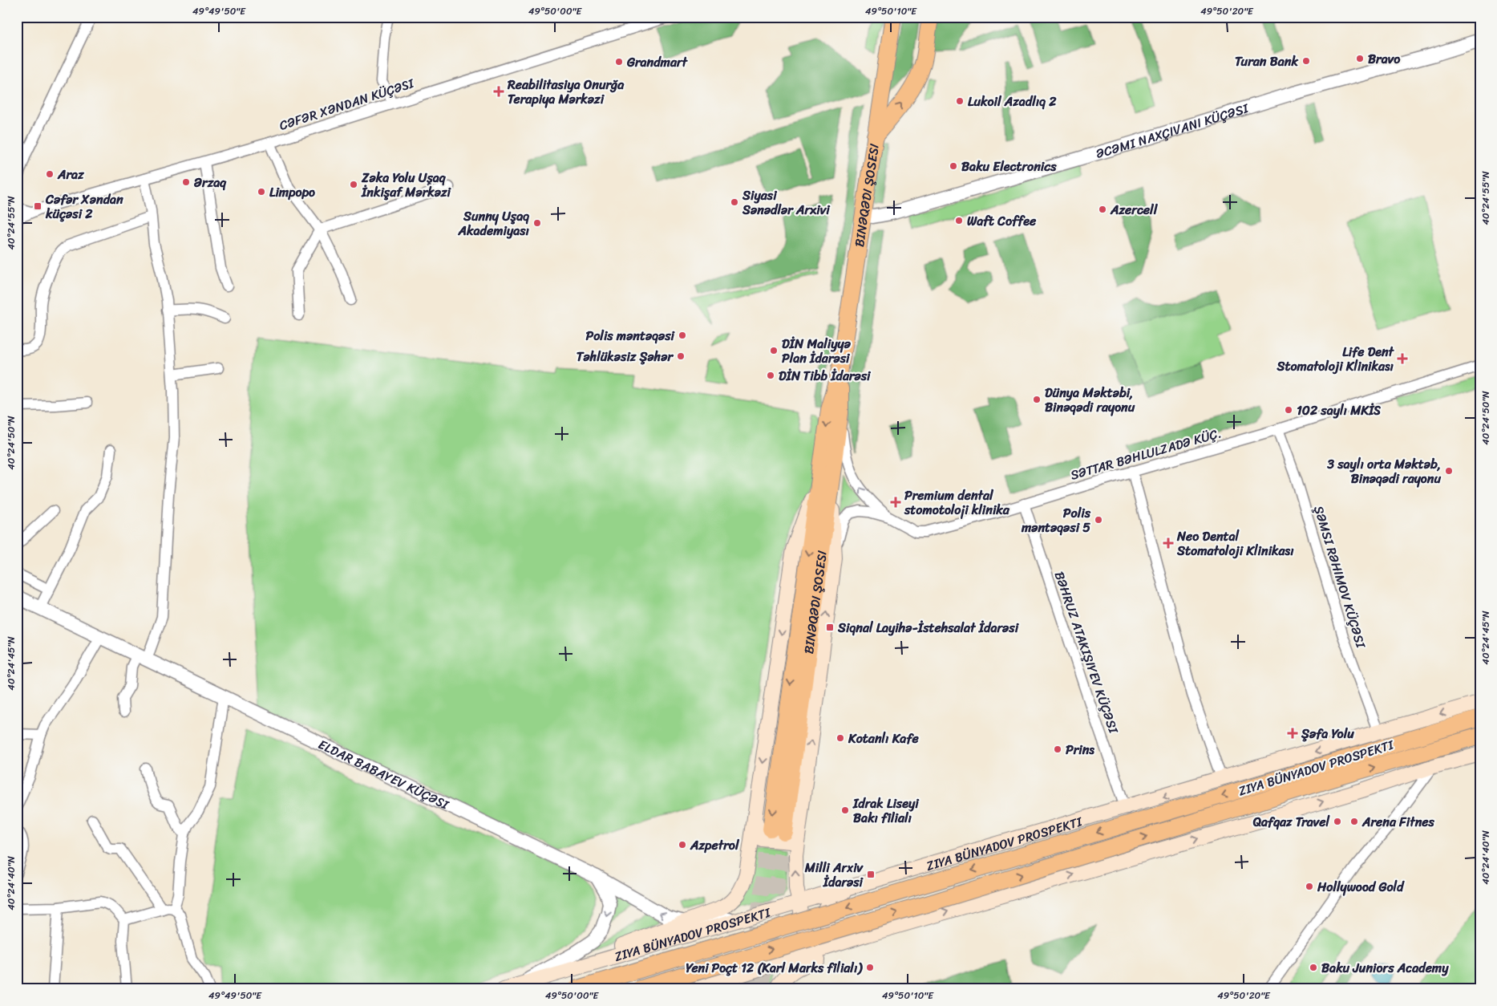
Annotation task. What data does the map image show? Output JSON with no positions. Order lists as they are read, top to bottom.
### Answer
{
  "streets": {
    "main road": ["BINƏQƏDI ŞOSESI", "ZIYA BÜNYADOV PROSPEKTI"],
    "street": [
      "CƏFƏR XƏNDAN KÜÇƏSI",
      "ƏCƏMI NAXÇIVANI KÜÇƏSI",
      "SƏTTAR BƏHLULZADƏ KÜÇ.",
      "ŞƏMSI RƏHIMOV KÜÇƏSI",
      "BƏHRUZ ATAKIŞIYEV KÜÇƏSI",
      "ELDAR BABAYEV KÜÇƏSI"
    ]
  },
  "crossings": [
    ["ƏCƏMI NAXÇIVANI KÜÇƏSI", "BINƏQƏDI ŞOSESI"],
    ["SƏTTAR BƏHLULZADƏ KÜÇ.", "ŞƏMSI RƏHIMOV KÜÇƏSI"],
    ["SƏTTAR BƏHLULZADƏ KÜÇ.", "BƏHRUZ ATAKIŞIYEV KÜÇƏSI"],
    ["ŞƏMSI RƏHIMOV KÜÇƏSI", "ZIYA BÜNYADOV PROSPEKTI"],
    ["BƏHRUZ ATAKIŞIYEV KÜÇƏSI", "ZIYA BÜNYADOV PROSPEKTI"],
    ["ZIYA BÜNYADOV PROSPEKTI", "ELDAR BABAYEV KÜÇƏSI"]
  ],
  "places": {
    "other": [
      "Bravo",
      "Turan Bank",
      "Grandmart",
      "Lukoil Azadlıq 2",
      "Baku Electronics",
      "Araz",
      "Ərzaq",
      "Zəka Yolu Uşaq İnkişaf Mərkəzi",
      "Limpopo",
      "Siyasi Sənədlər Arxivi",
      "Azercell",
      "Waft Coffee",
      "Sunny Uşaq Akademiyası",
      "Polis məntəqəsi",
      "DİN Maliyyə Plan İdarəsi",
      "Təhlükəsiz Şəhər",
      "DİN Tibb İdarəsi",
      "Dünya Məktəbi, Binəqədi rayonu",
      "102 saylı MKİS",
      "3 saylı orta Məktəb, Binəqədi rayonu",
      "Polis məntəqəsi 5",
      "Kotanlı Kafe",
      "Prins",
      "Idrak Liseyi Bakı filialı",
      "Qafqaz Travel",
      "Arena Fitnes",
      "Azpetrol",
      "Hollywood Gold",
      "Yeni Poçt 12 (Karl Marks filialı)",
      "Baku Juniors Academy"
    ],
    "health": [
      "Reabilitasiya Onurğa Terapiya Mərkəzi",
      "Life Dent Stomatoloji Klinikası",
      "Premium dental stomotoloji klinika",
      "Neo Dental Stomatoloji Klinikası",
      "Şəfa Yolu"
    ],
    "transit": ["Cəfər Xəndan küçəsi 2", "Siqnal Layihə-İstehsalat İdarəsi", "Milli Arxiv İdarəsi"]
  },
  "coordinates": [
    "49°49'50\"E",
    "49°50'00\"E",
    "49°50'10\"E",
    "49°50'20\"E",
    "40°24'55\"N",
    "40°24'50\"N",
    "40°24'45\"N",
    "40°24'40\"N"
  ]
}
